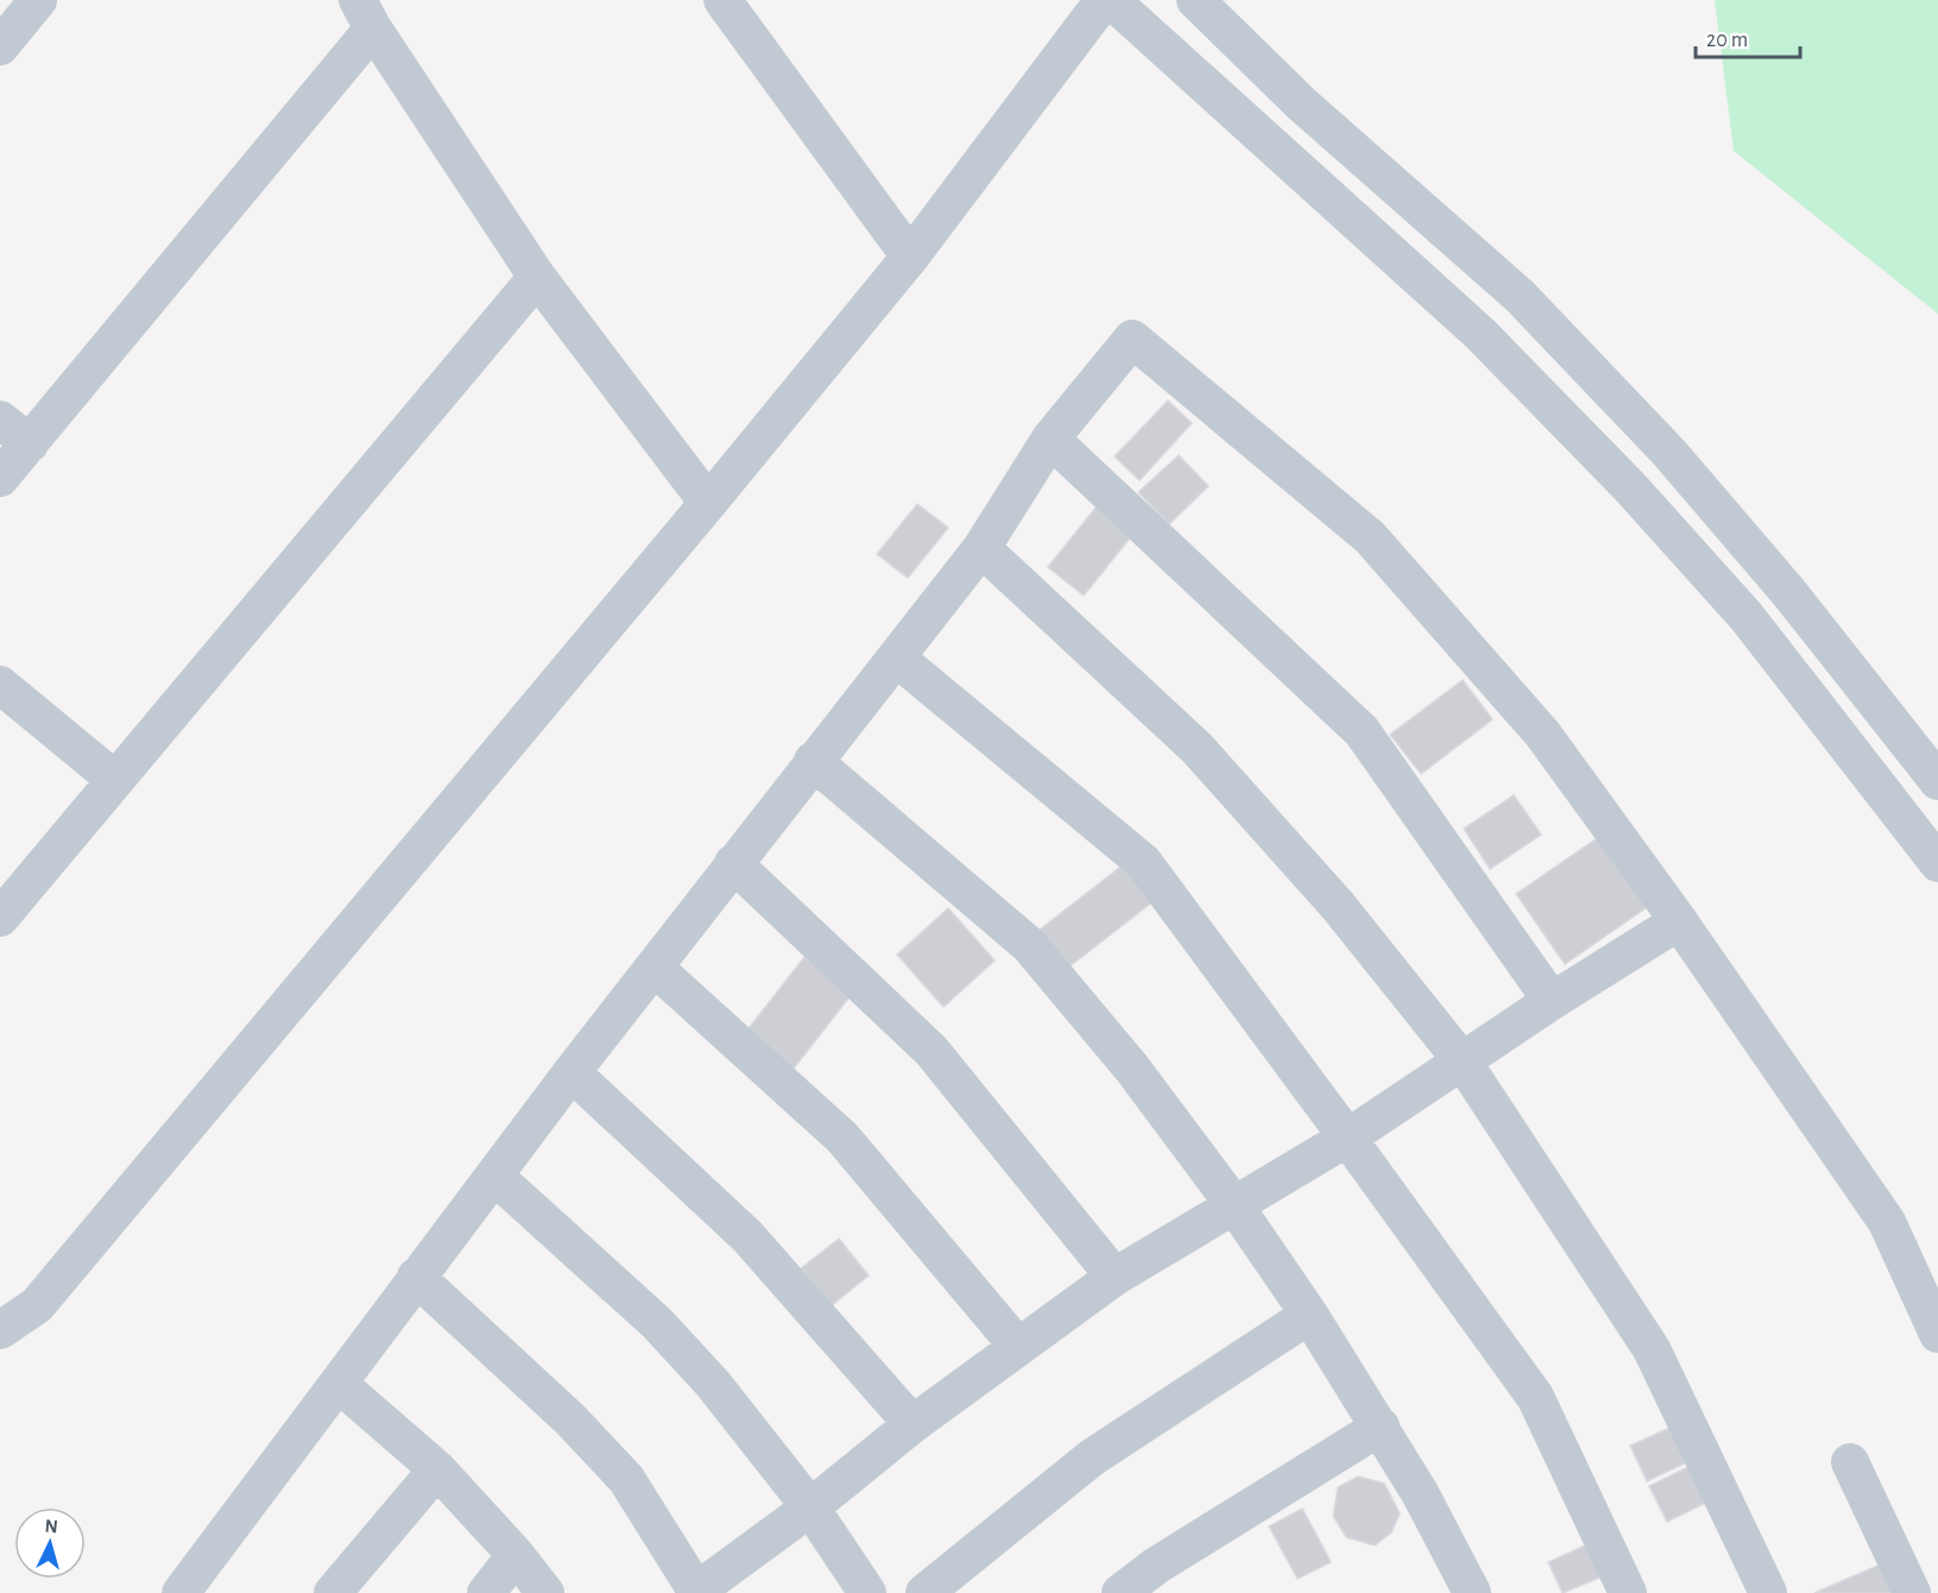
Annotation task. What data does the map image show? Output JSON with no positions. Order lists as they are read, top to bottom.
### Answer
{
  "scale_bar": "20 m",
  "north": "top"
}
